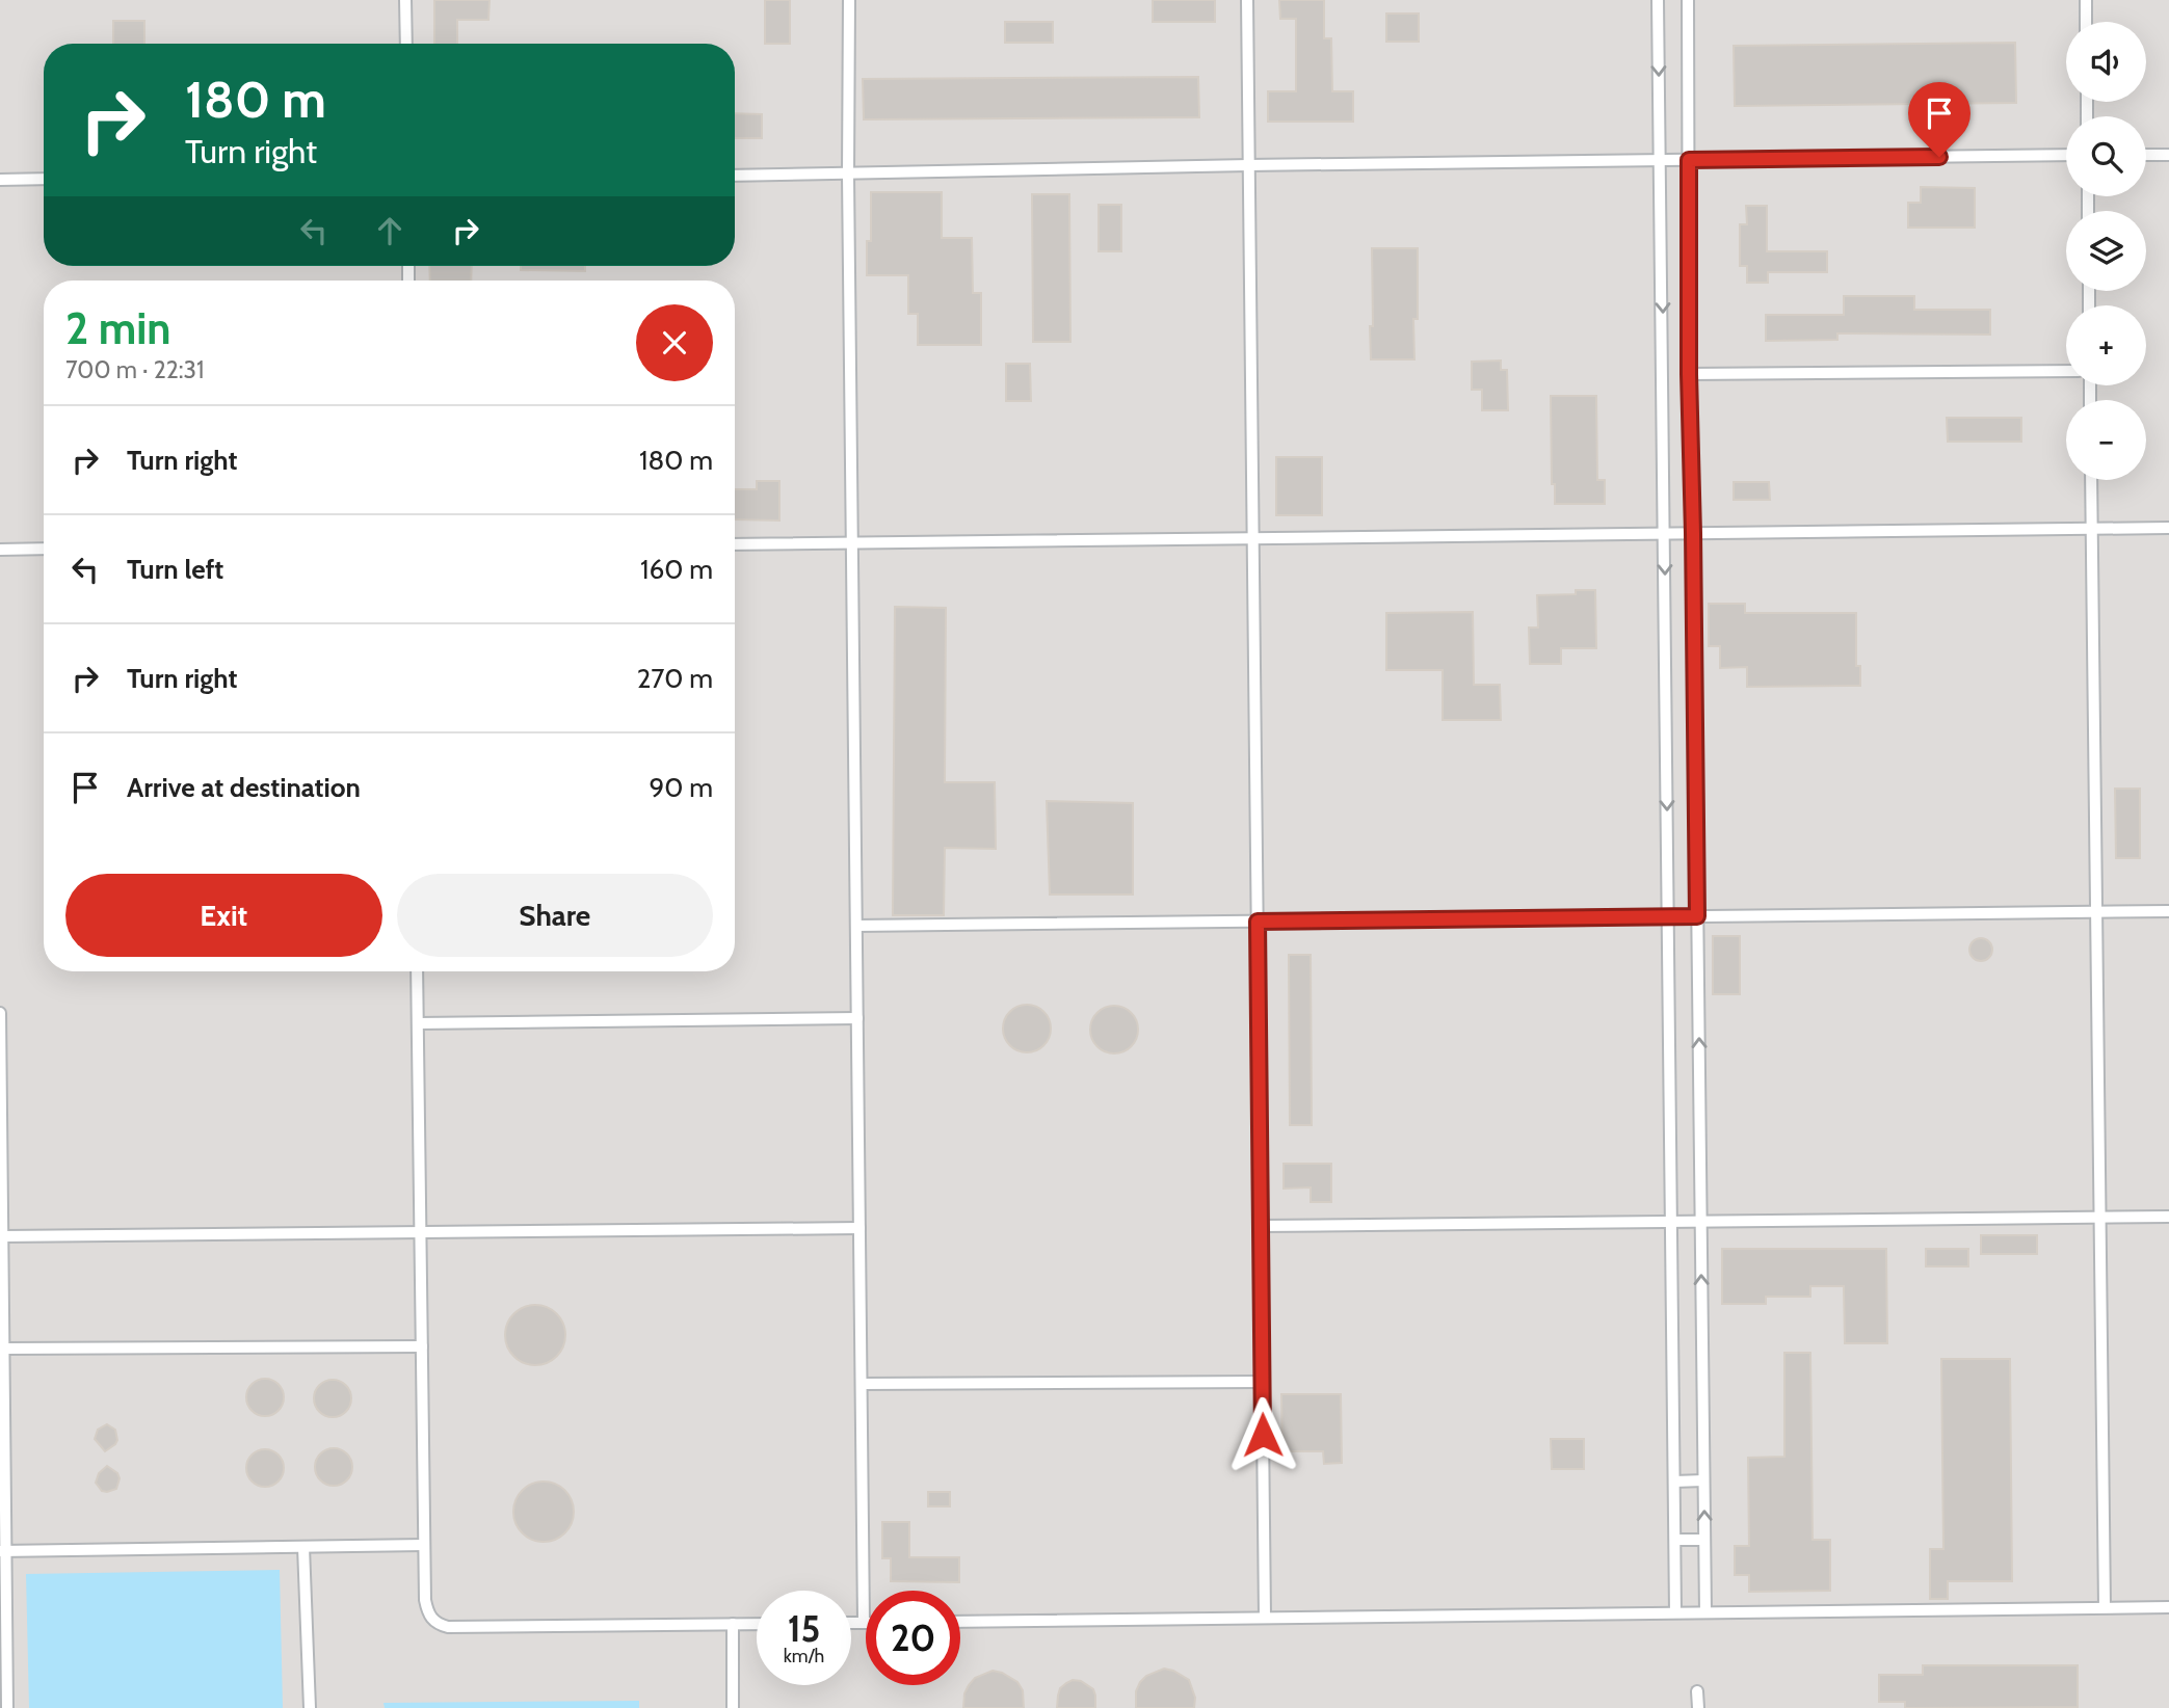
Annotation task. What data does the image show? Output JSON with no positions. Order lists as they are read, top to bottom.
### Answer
{
  "page": {
    "map_buttons": ["+", "−"],
    "turn": ["180 m", "Turn right"],
    "heading": ["2 min", "700 m · 22:31"],
    "list": [
      {
        "name": "Turn right",
        "value": "180 m"
      },
      {
        "name": "Turn left",
        "value": "160 m"
      },
      {
        "name": "Turn right",
        "value": "270 m"
      },
      {
        "name": "Arrive at destination",
        "value": "90 m"
      }
    ],
    "buttons": ["Exit", "Share"],
    "speed": "15 km/h",
    "limit": "20"
  }
}
